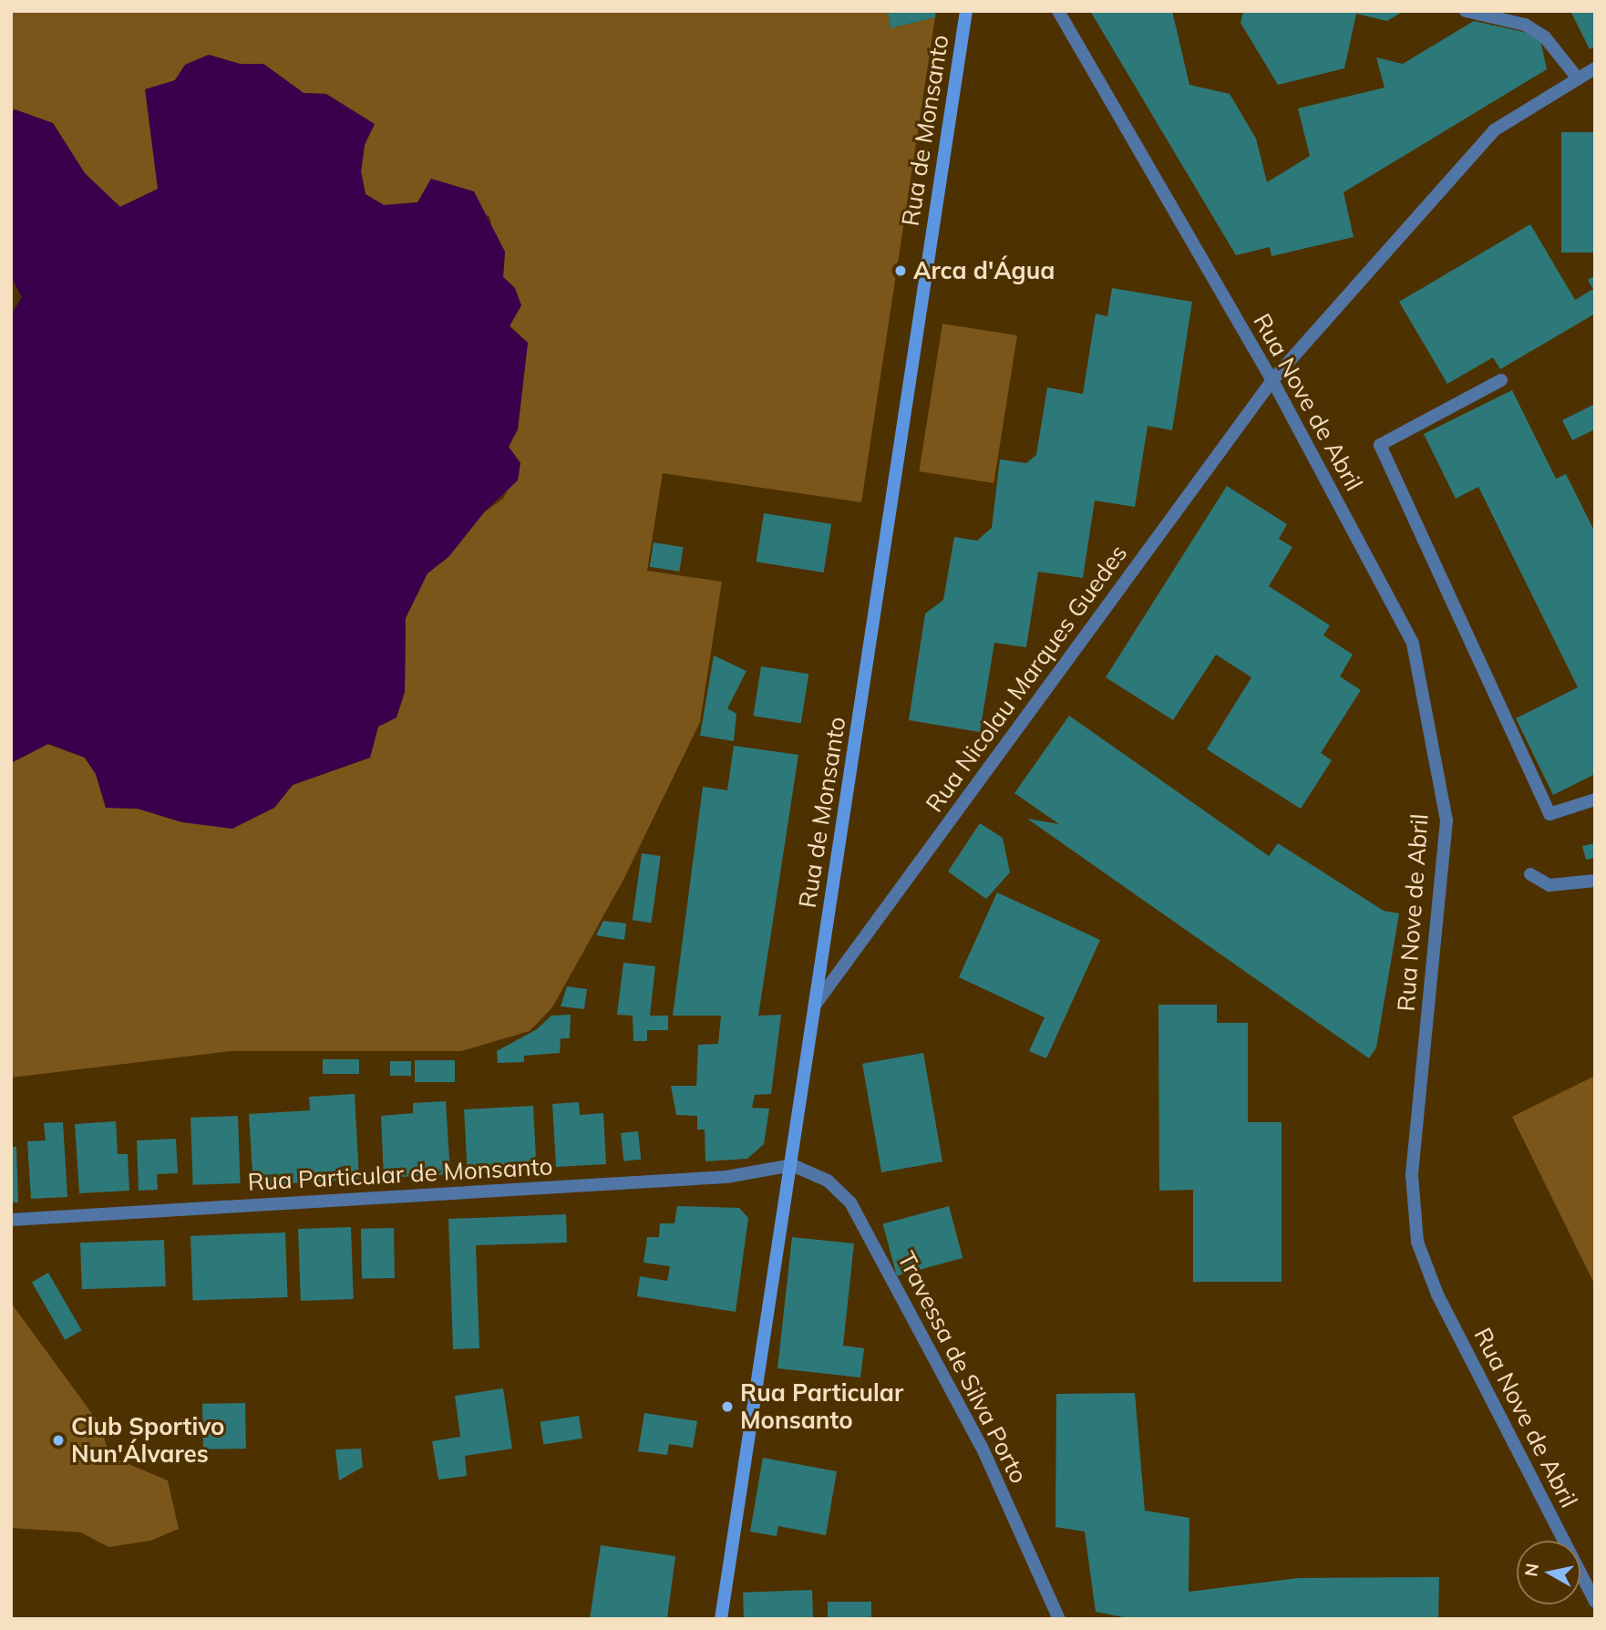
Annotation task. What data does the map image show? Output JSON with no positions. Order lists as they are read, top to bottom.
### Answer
{
  "streets": {
    "street": [
      "Rua de Monsanto",
      "Rua Nove de Abril",
      "Rua Nicolau Marques Guedes",
      "Rua Particular de Monsanto",
      "Travessa de Silva Porto"
    ]
  },
  "crossings": [
    ["Rua de Monsanto", "Rua Nicolau Marques Guedes"],
    ["Rua de Monsanto", "Rua Particular de Monsanto"],
    ["Rua de Monsanto", "Travessa de Silva Porto"],
    ["Rua Nove de Abril", "Rua Nicolau Marques Guedes"],
    ["Rua Particular de Monsanto", "Travessa de Silva Porto"]
  ],
  "places": ["Arca d'Água", "Rua Particular Monsanto", "Club Sportivo Nun'Álvares"],
  "north": "left"
}
